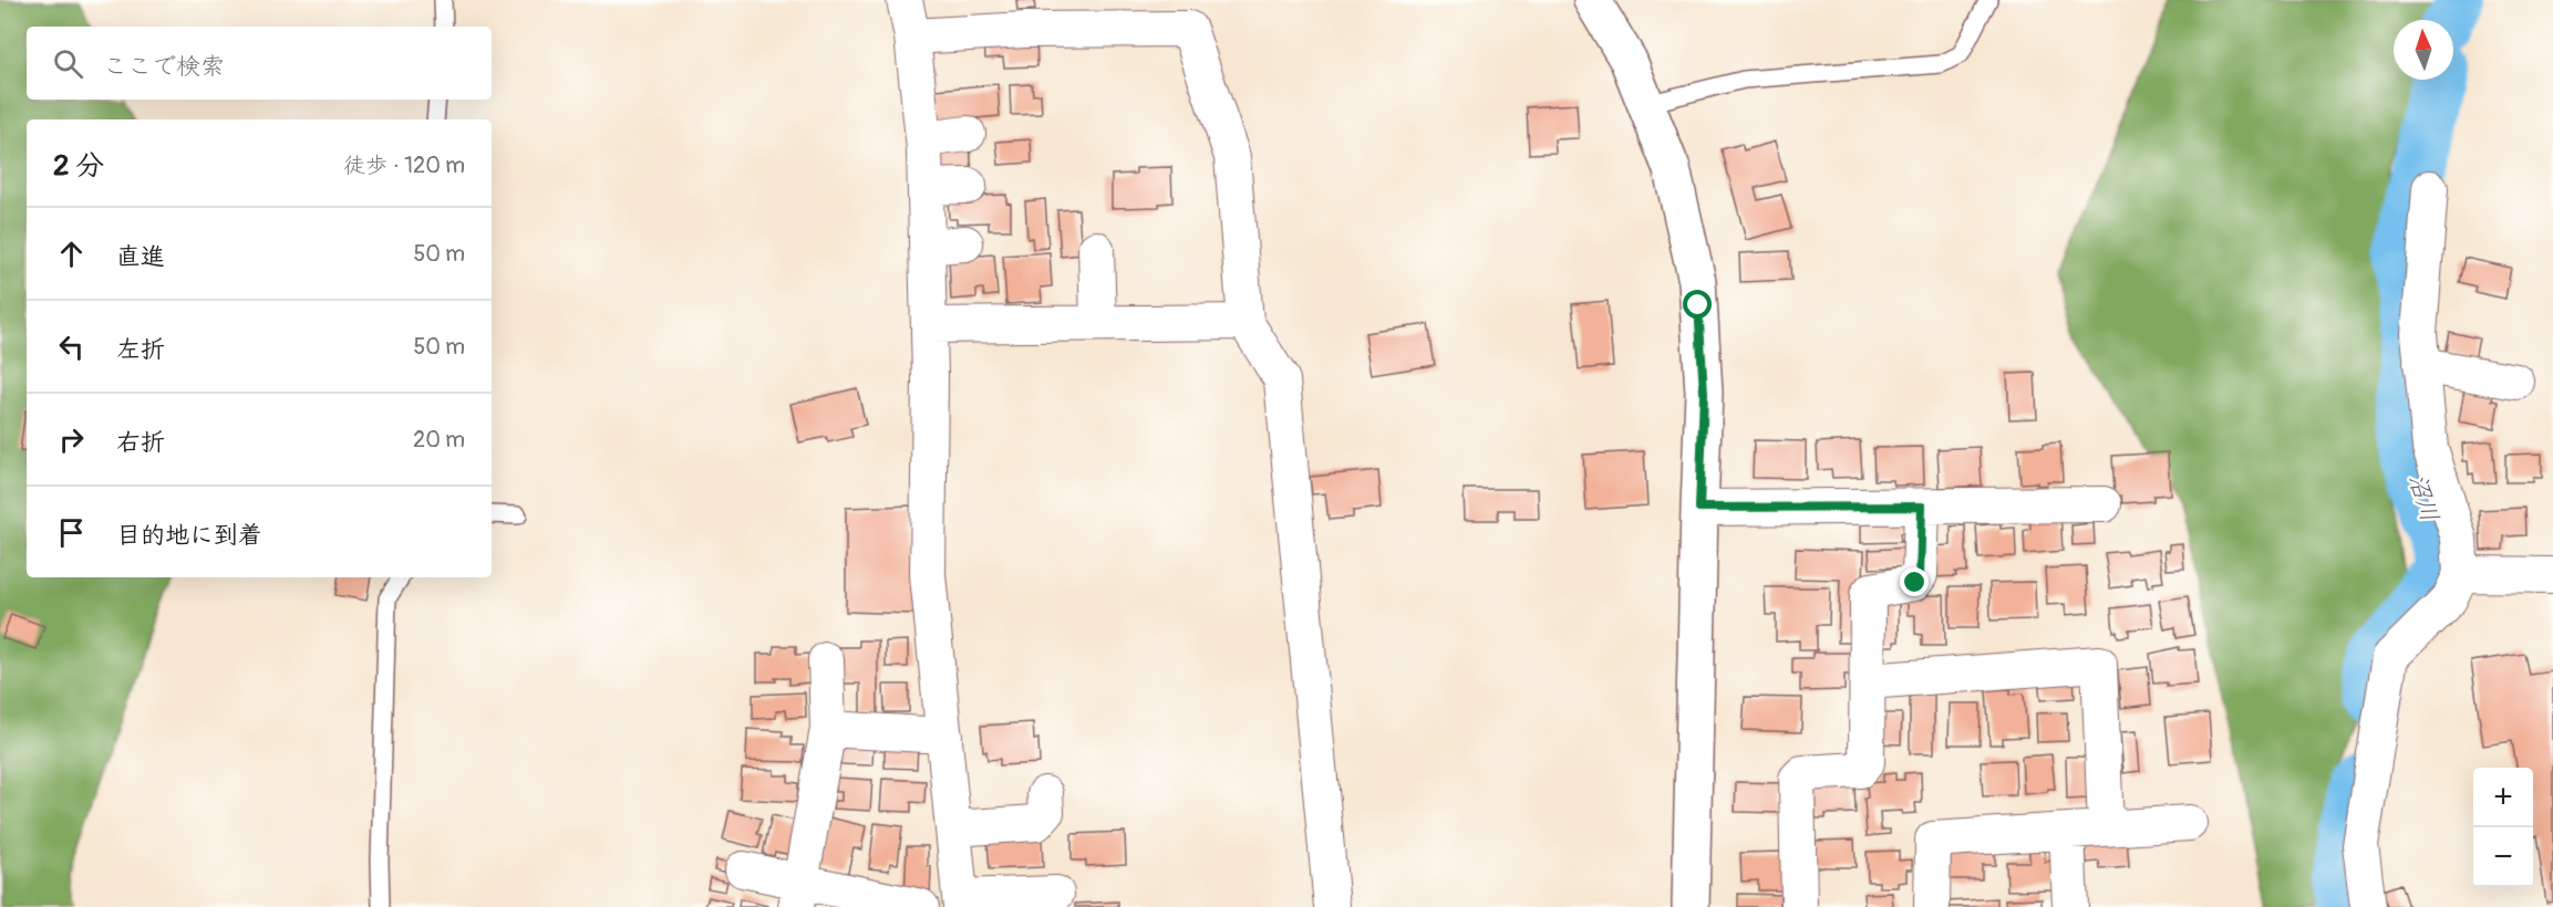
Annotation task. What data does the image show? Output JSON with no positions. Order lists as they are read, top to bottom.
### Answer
{
  "water": ["沼川"],
  "north": "top",
  "page": {
    "search": "ここで検索",
    "heading": ["2 分", "徒歩 · 120 m"],
    "list": [
      ["直進", "50 m"],
      ["左折", "50 m"],
      ["右折", "20 m"],
      "目的地に到着"
    ],
    "map_buttons": ["+", "−"]
  }
}
